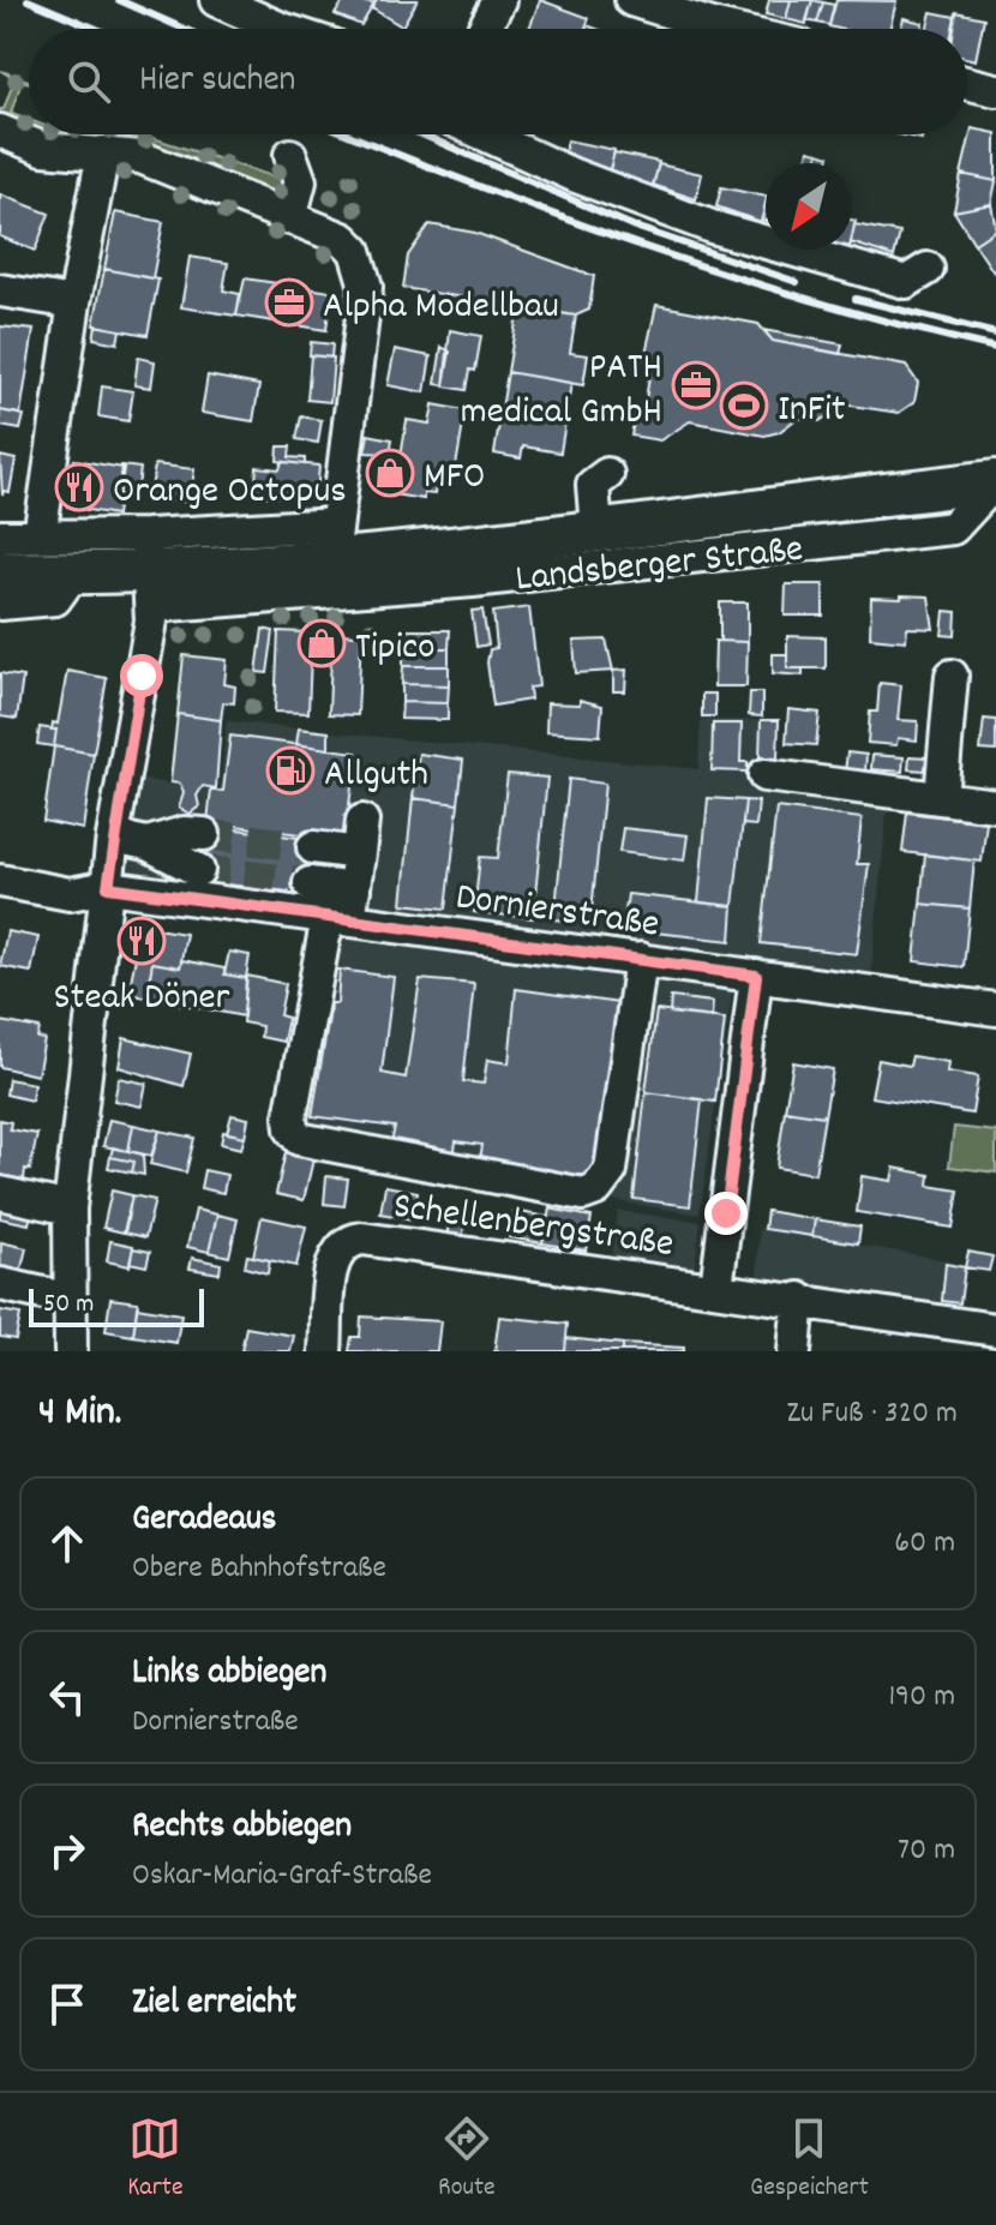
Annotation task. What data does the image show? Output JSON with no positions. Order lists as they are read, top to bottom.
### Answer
{
  "streets": {
    "main road": ["Landsberger Straße"],
    "street": ["Dornierstraße", "Schellenbergstraße"]
  },
  "places": {
    "office": ["Alpha Modellbau", "PATH medical GmbH"],
    "sports": ["InFit"],
    "shop": ["MFO", "Tipico"],
    "restaurant": ["Orange Octopus", "Steak Döner"],
    "fuel station": ["Allguth"]
  },
  "scale_bar": "50 m",
  "north": "bottom left",
  "page": {
    "search": "Hier suchen",
    "scale": "50 m",
    "heading": ["4 Min.", "Zu Fuß · 320 m"],
    "list": [
      ["Geradeaus", "Obere Bahnhofstraße", "60 m"],
      ["Links abbiegen", "Dornierstraße", "190 m"],
      ["Rechts abbiegen", "Oskar-Maria-Graf-Straße", "70 m"],
      "Ziel erreicht"
    ],
    "nav": ["Karte", "Route", "Gespeichert"]
  }
}
